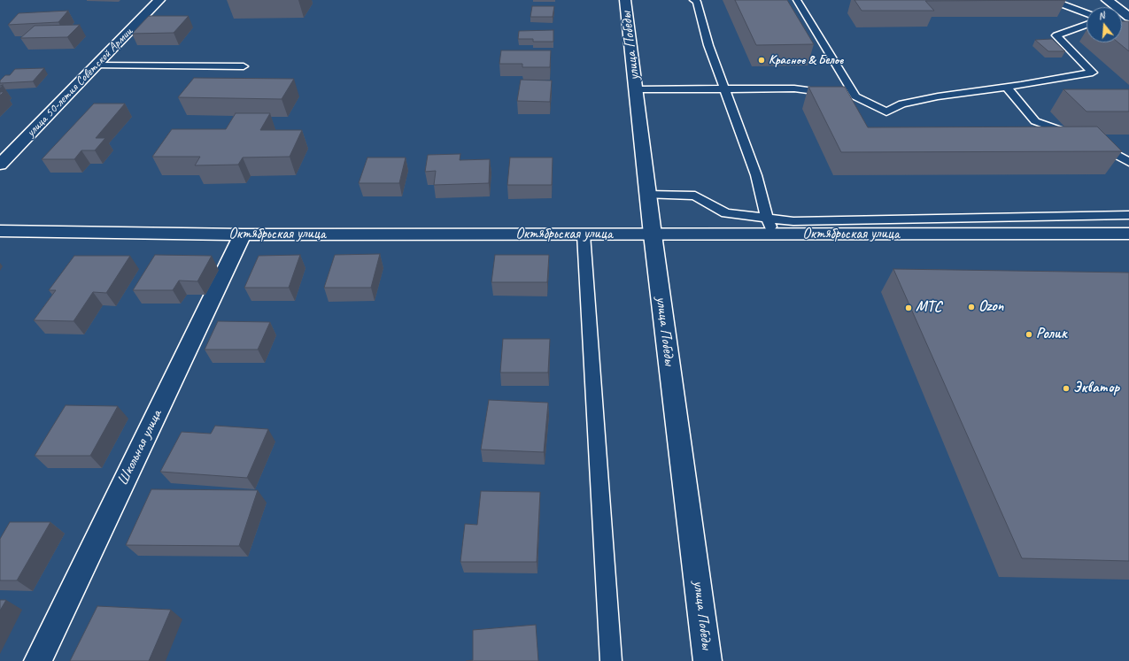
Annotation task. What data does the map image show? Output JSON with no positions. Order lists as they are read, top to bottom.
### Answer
{
  "streets": {
    "street": [
      "улица Победы",
      "улица 50-летия Советской Армии",
      "Октябрьская улица",
      "Школьная улица"
    ]
  },
  "crossings": [
    ["улица Победы", "Октябрьская улица"],
    ["Октябрьская улица", "Школьная улица"]
  ],
  "places": [
    "Красное & Белое",
    "Ozon",
    "МТС",
    "Ролик",
    "Экватор"
  ],
  "north": "top"
}
